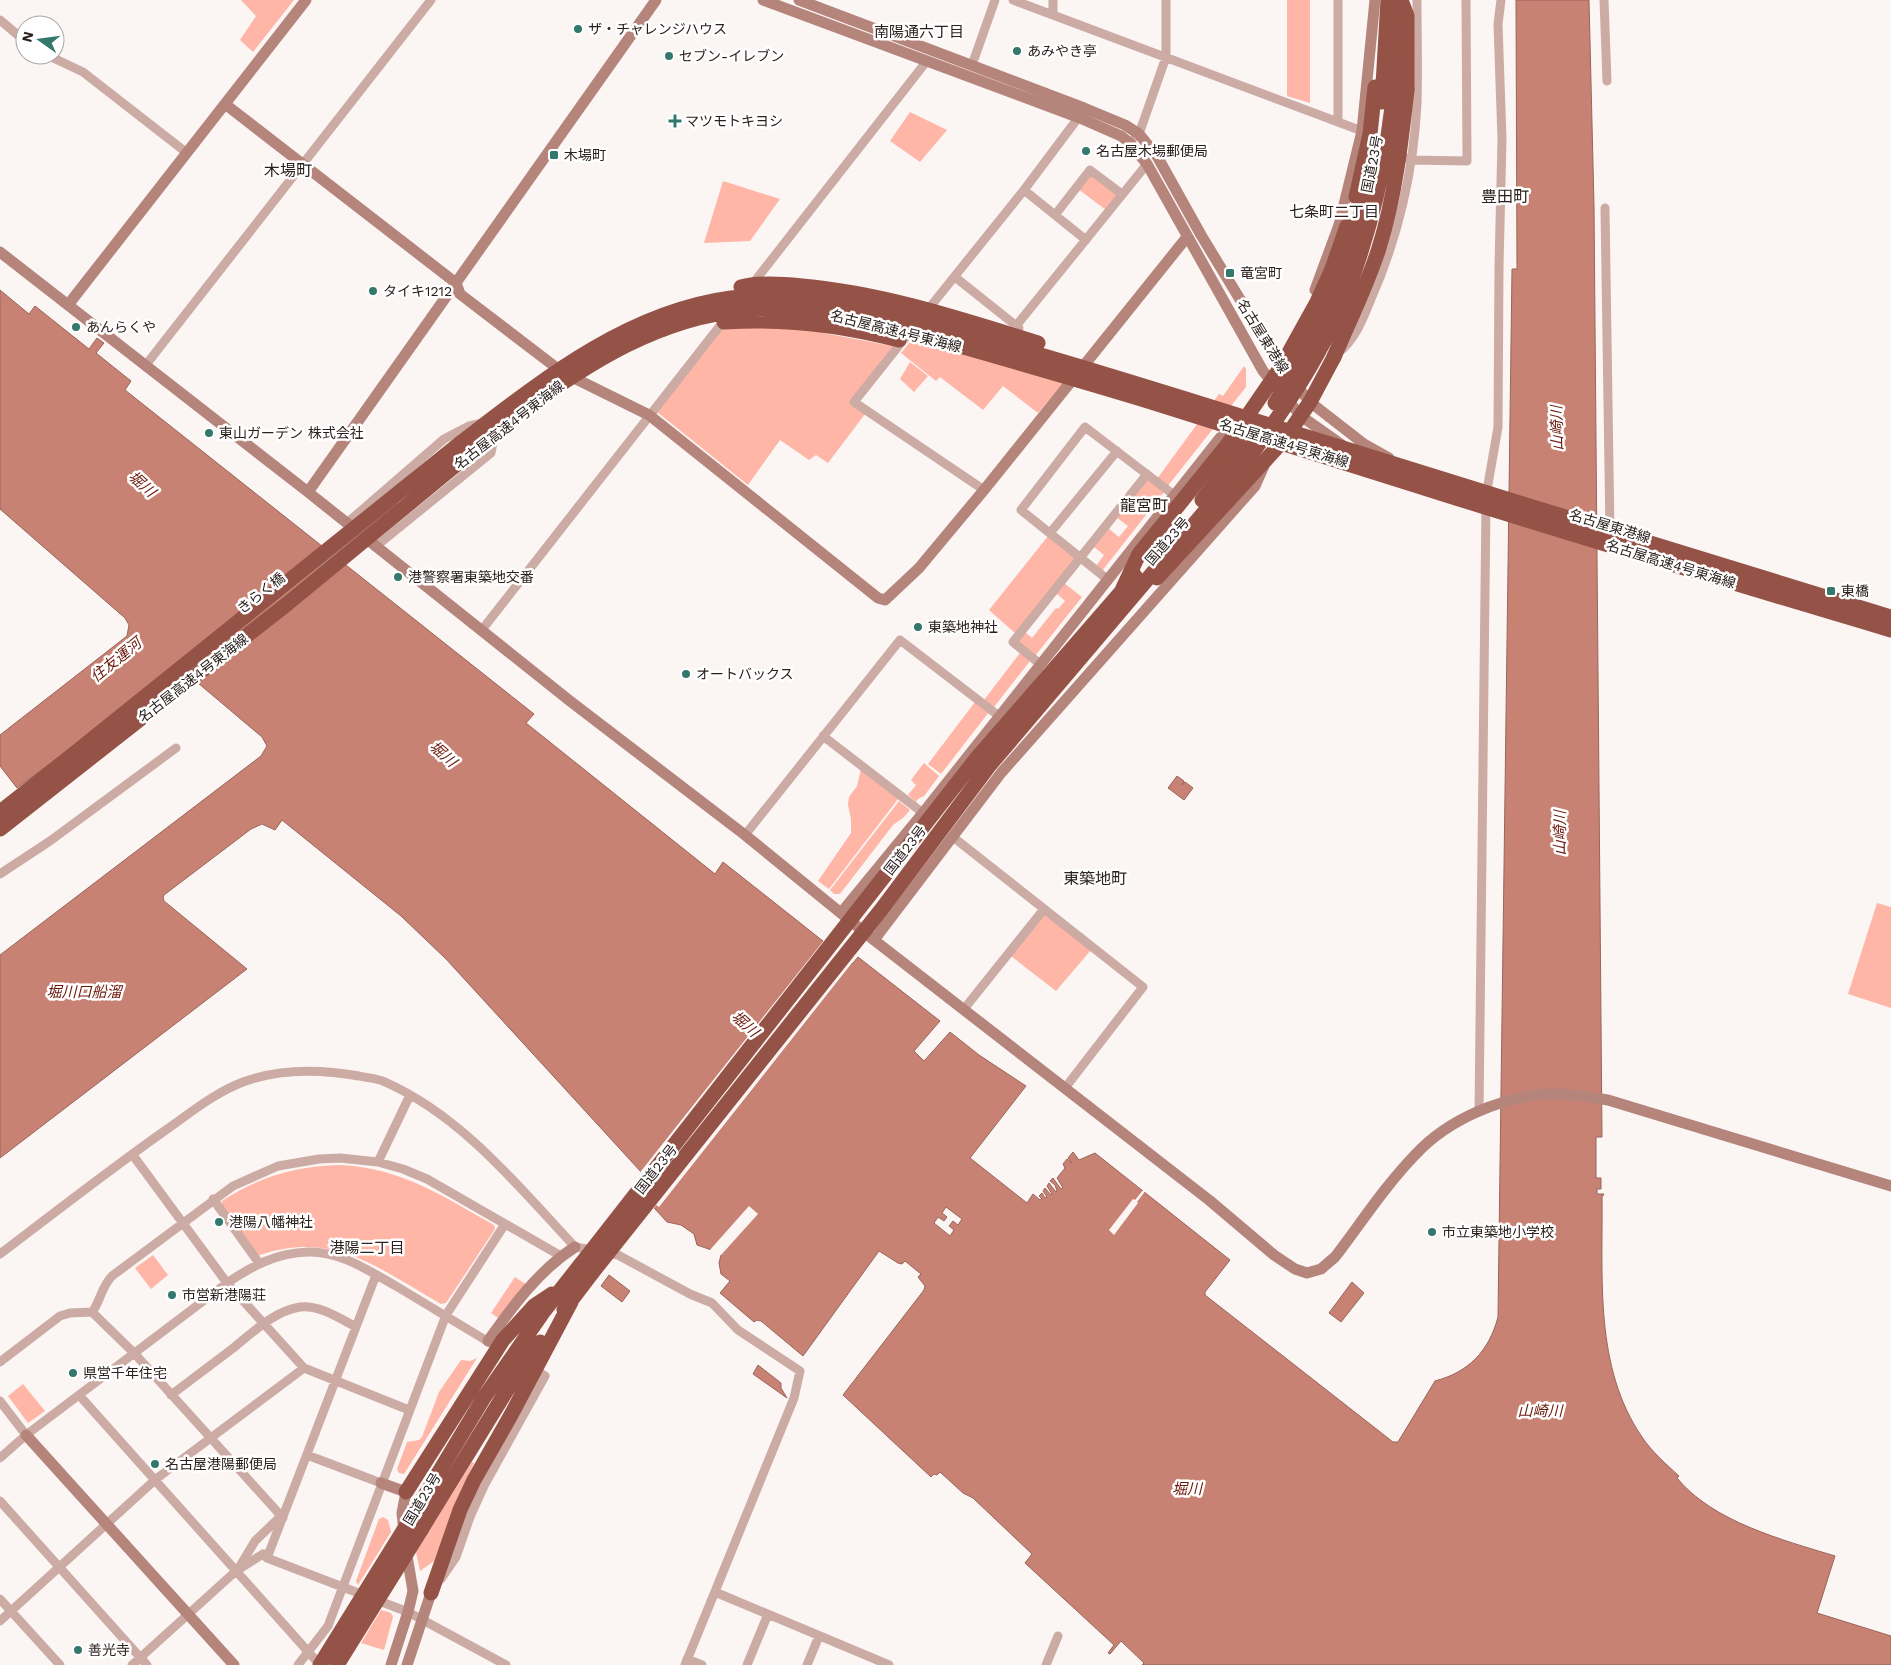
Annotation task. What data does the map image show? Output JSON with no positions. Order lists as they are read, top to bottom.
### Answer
{
  "streets": {
    "highway": ["国道23号", "名古屋高速4号東海線"],
    "street": ["名古屋東港線", "きらく橋"]
  },
  "crossings": [
    ["名古屋高速4号東海線", "名古屋東港線"],
    ["名古屋高速4号東海線", "きらく橋"]
  ],
  "districts": [
    "南陽通六丁目",
    "木場町",
    "豊田町",
    "七条町二丁目",
    "龍宮町",
    "東築地町",
    "港陽二丁目"
  ],
  "water": [
    "山崎川",
    "堀川",
    "住友運河",
    "堀川口船溜"
  ],
  "places": {
    "other": [
      "ザ・チャレンジハウス",
      "あみやき亭",
      "セブン-イレブン",
      "名古屋木場郵便局",
      "タイキ1212",
      "あんらくや",
      "東山ガーデン 株式会社",
      "港警察署東築地交番",
      "東築地神社",
      "オートバックス",
      "港陽八幡神社",
      "市立東築地小学校",
      "市営新港陽荘",
      "県営千年住宅",
      "名古屋港陽郵便局",
      "善光寺"
    ],
    "health": ["マツモトキヨシ"],
    "transit": ["木場町", "竜宮町", "東橋"]
  },
  "north": "left"
}
